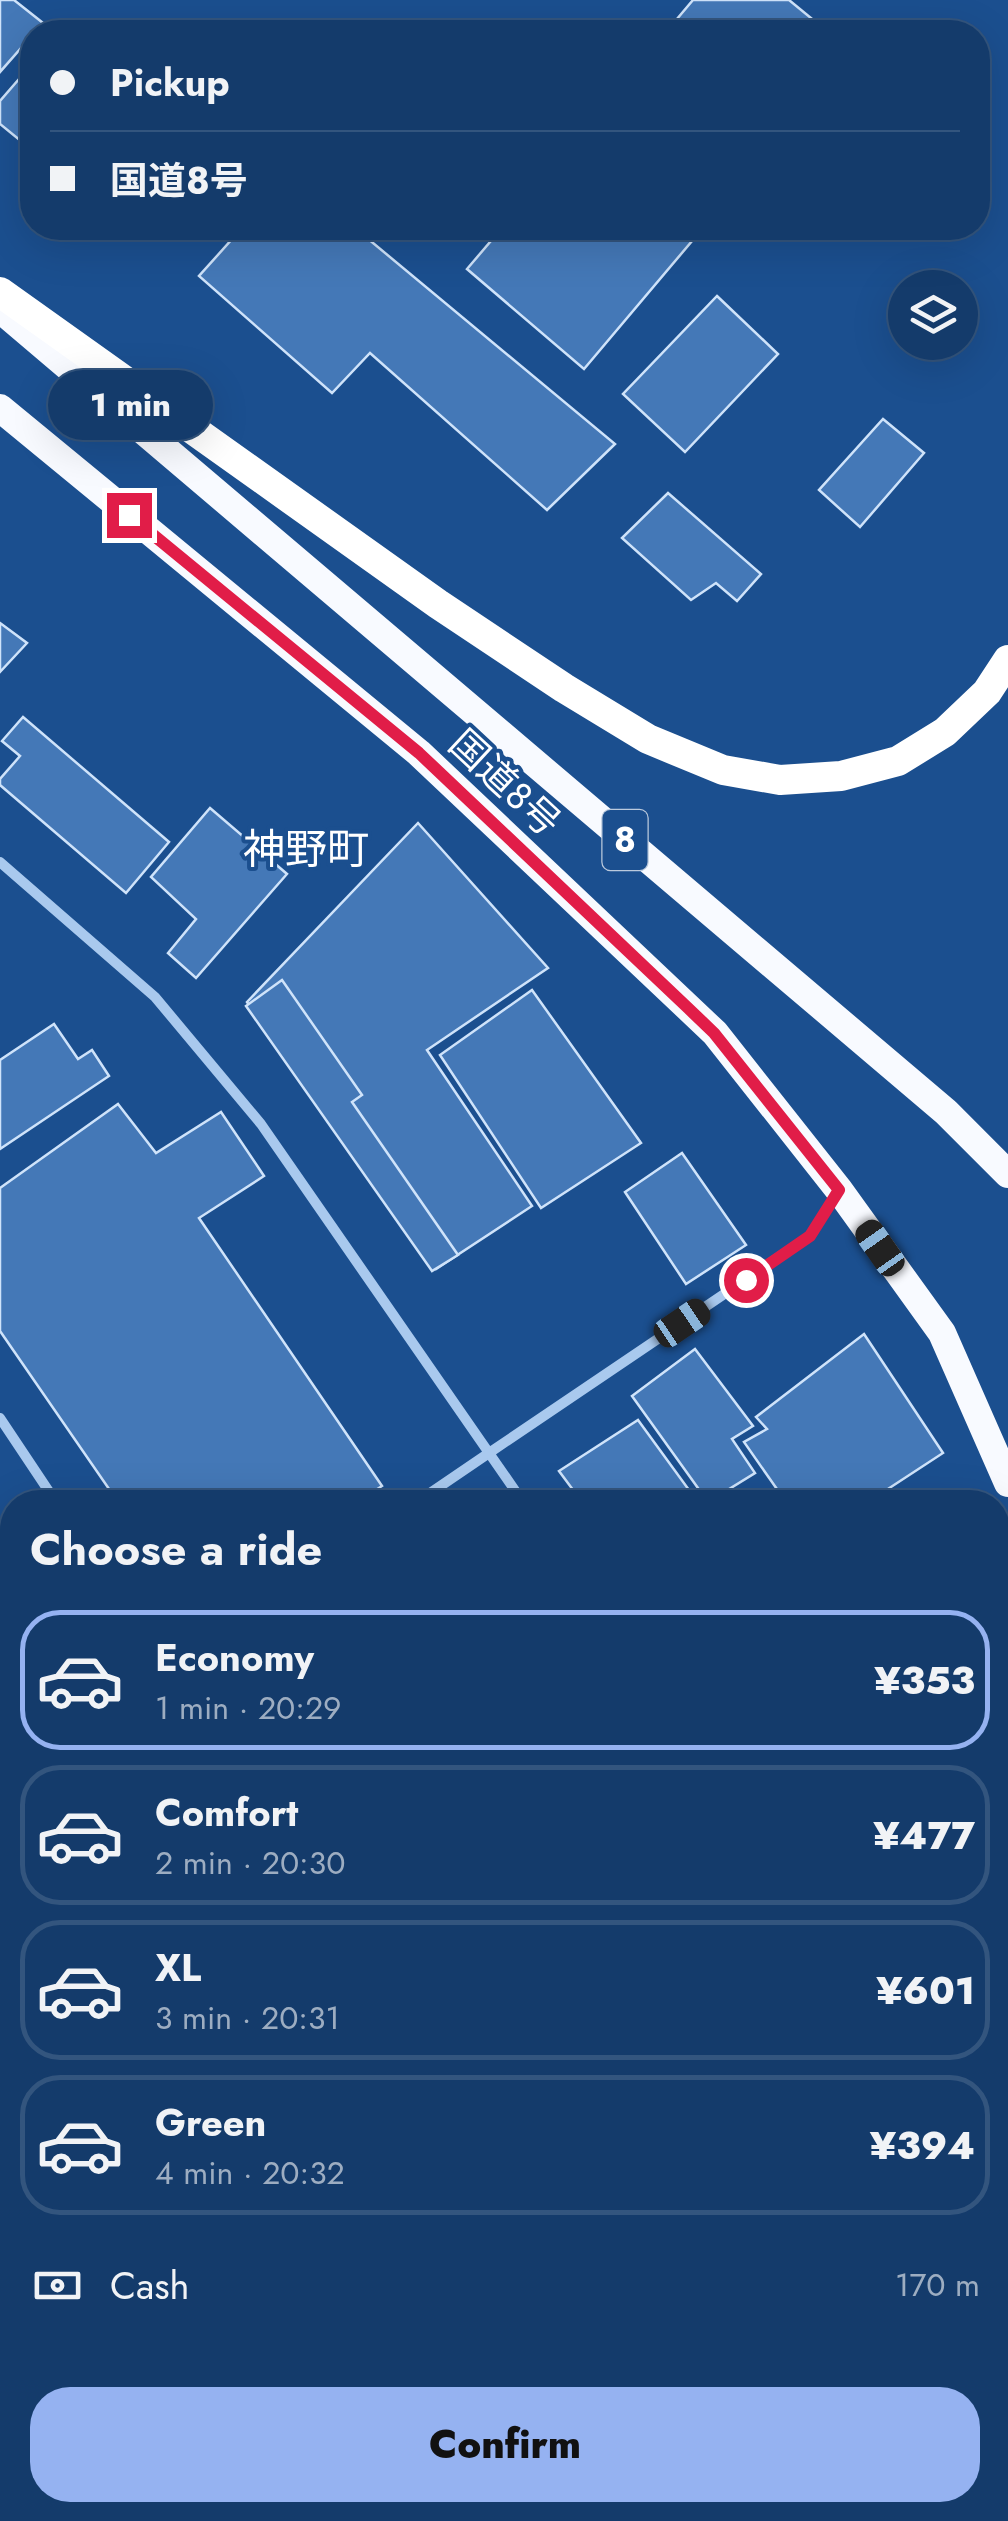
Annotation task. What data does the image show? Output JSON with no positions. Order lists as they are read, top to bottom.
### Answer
{
  "streets": {
    "highway": ["国道8号", "8"]
  },
  "districts": ["神野町"],
  "page": {
    "banner": ["Pickup", "国道8号"],
    "bubble": "1 min",
    "heading": "Choose a ride",
    "list": [
      {
        "name": "Economy",
        "note": "1 min · 20:29",
        "value": "¥353"
      },
      {
        "name": "Comfort",
        "note": "2 min · 20:30",
        "value": "¥477"
      },
      {
        "name": "XL",
        "note": "3 min · 20:31",
        "value": "¥601"
      },
      {
        "name": "Green",
        "note": "4 min · 20:32",
        "value": "¥394"
      }
    ],
    "pay": ["Cash", "170 m"],
    "buttons": "Confirm"
  }
}
